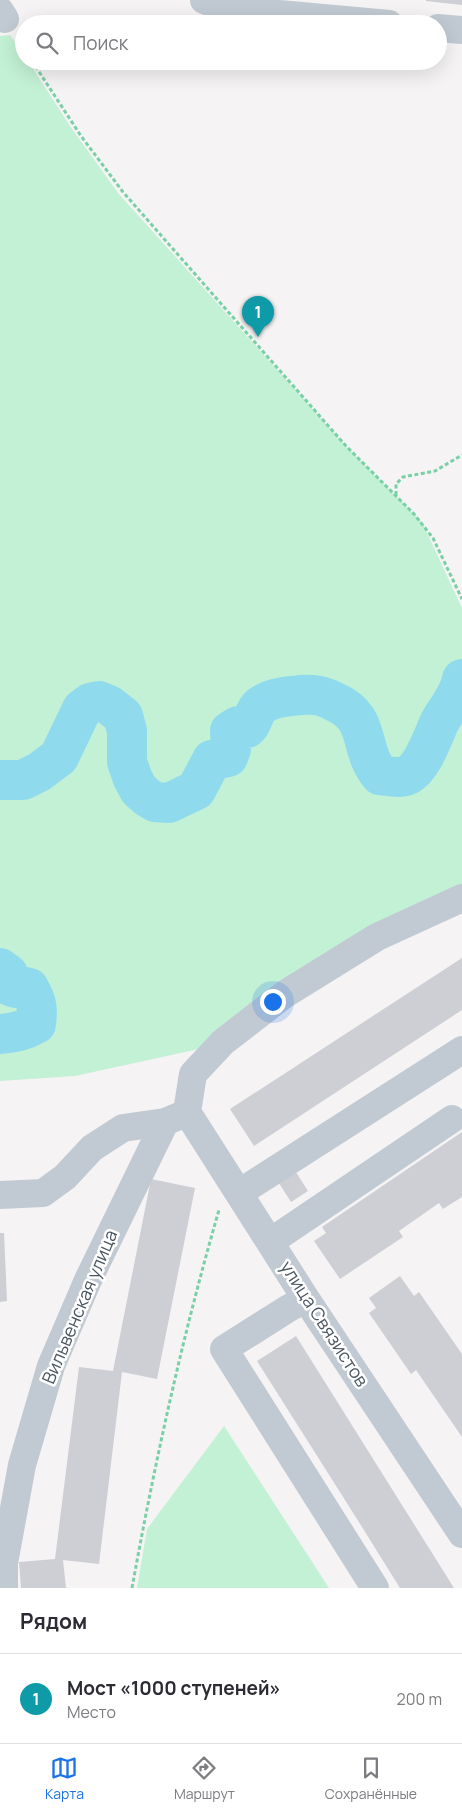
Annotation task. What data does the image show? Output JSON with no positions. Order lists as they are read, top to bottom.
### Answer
{
  "streets": {
    "street": ["Вильвенская улица", "улица Связистов"]
  },
  "crossings": [
    ["Вильвенская улица", "улица Связистов"]
  ],
  "page": {
    "search": "Поиск",
    "pins": "1",
    "heading": "Рядом",
    "list": [
      {
        "mark": "1",
        "name": "Мост «1000 ступеней»",
        "note": "Место",
        "value": "200 m"
      }
    ],
    "nav": ["Карта", "Маршрут", "Сохранённые"]
  }
}
